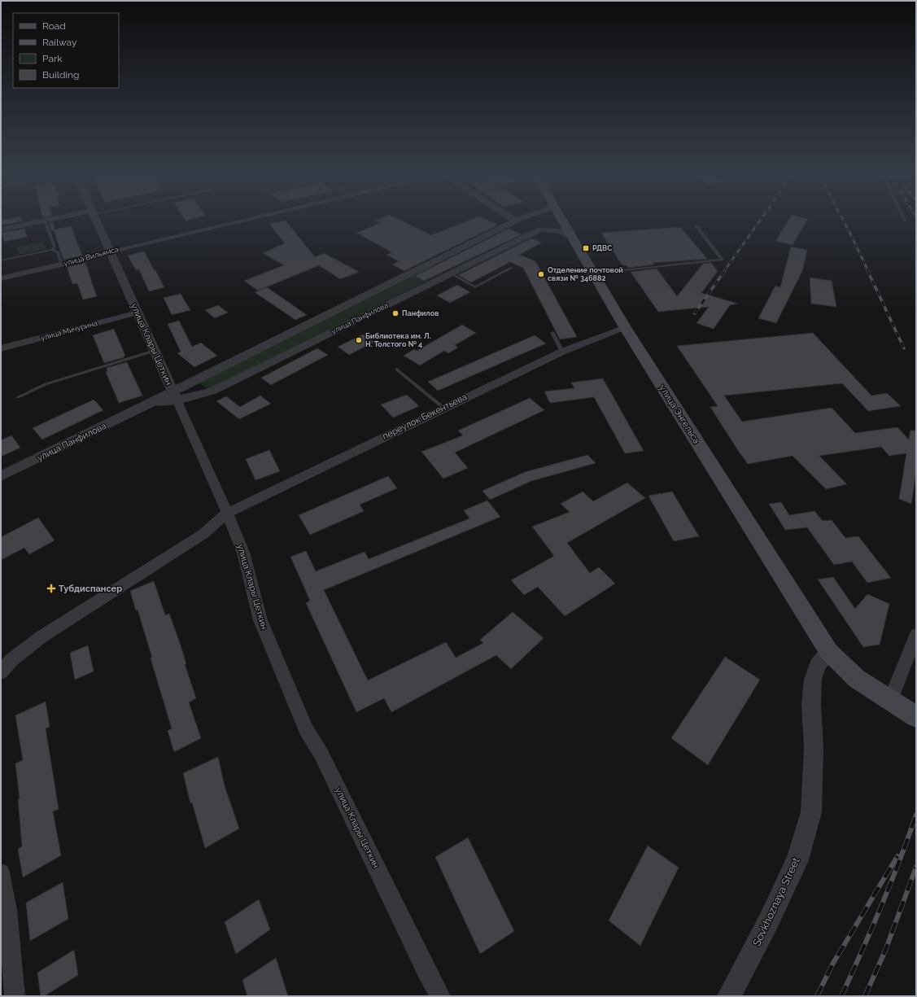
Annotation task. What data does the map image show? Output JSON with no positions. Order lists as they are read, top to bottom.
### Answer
{
  "streets": {
    "main road": ["улица Энгельса"],
    "street": [
      "улица Вильямса",
      "улица Панфилова",
      "улица Мичурина",
      "улица Клары Цеткин",
      "переулок Бекентьева",
      "Sovkhoznaya Street"
    ]
  },
  "crossings": [
    ["улица Вильямса", "улица Клары Цеткин"],
    ["улица Панфилова", "улица Клары Цеткин"],
    ["улица Панфилова", "улица Энгельса"],
    ["улица Мичурина", "улица Клары Цеткин"],
    ["улица Клары Цеткин", "переулок Бекентьева"],
    ["улица Энгельса", "переулок Бекентьева"],
    ["улица Энгельса", "Sovkhoznaya Street"]
  ],
  "places": {
    "transit": ["РДВС"],
    "other": ["Отделение почтовой связи № 346882", "Панфилов", "Библиотека им. Л. Н. Толстого № 4"],
    "health": ["Тубдиспансер"]
  },
  "legend": [
    "Road",
    "Railway",
    "Park",
    "Building"
  ]
}
